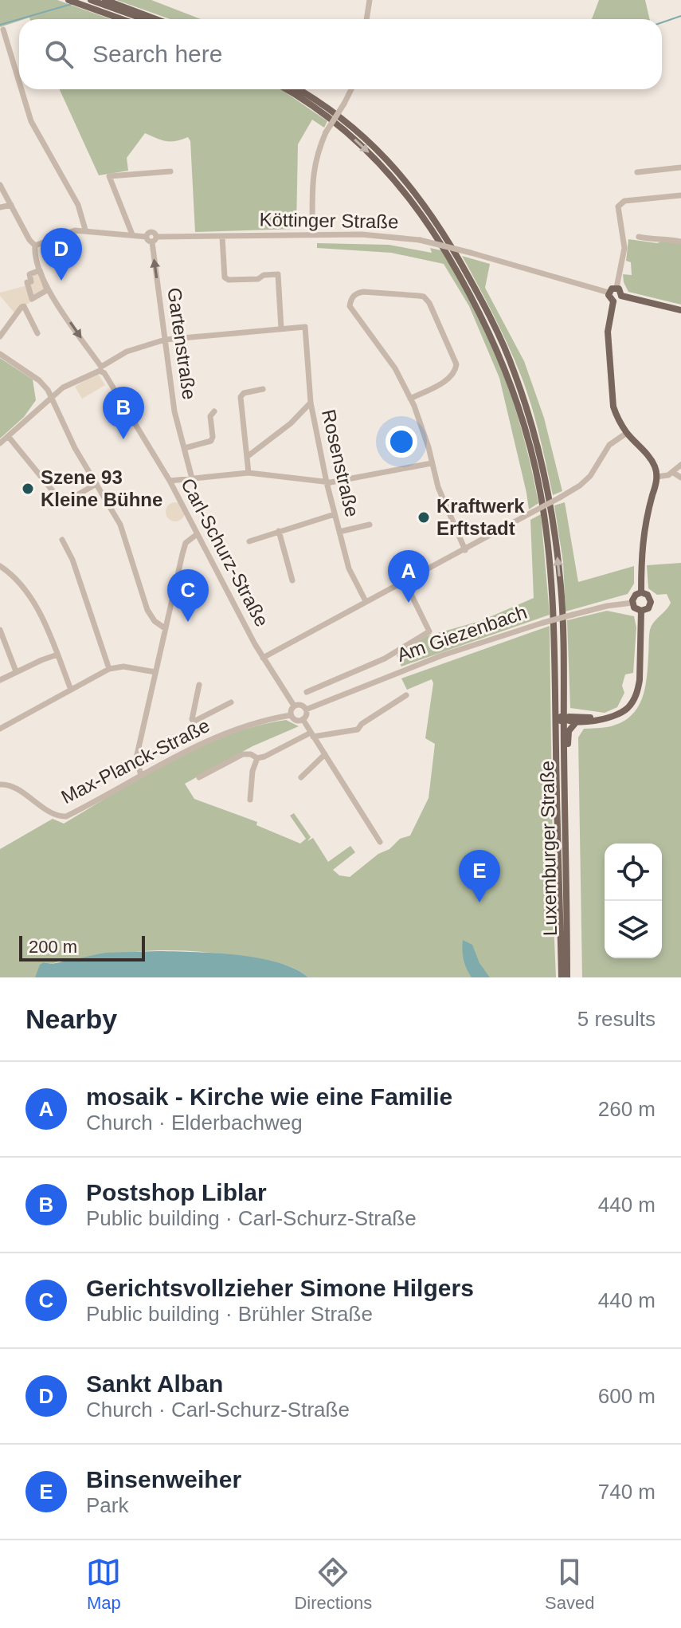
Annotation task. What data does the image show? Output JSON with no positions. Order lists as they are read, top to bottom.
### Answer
{
  "streets": {
    "main road": ["Luxemburger Straße"],
    "street": [
      "Köttinger Straße",
      "Gartenstraße",
      "Rosenstraße",
      "Carl-Schurz-Straße",
      "Am Giezenbach",
      "Max-Planck-Straße"
    ]
  },
  "crossings": [
    ["Köttinger Straße", "Gartenstraße"],
    ["Carl-Schurz-Straße", "Am Giezenbach"],
    ["Carl-Schurz-Straße", "Max-Planck-Straße"],
    ["Am Giezenbach", "Max-Planck-Straße"]
  ],
  "places": ["Szene 93 Kleine Bühne", "Kraftwerk Erftstadt"],
  "scale_bar": "200 m",
  "page": {
    "search": "Search here",
    "pins": [
      "D",
      "B",
      "A",
      "C",
      "E"
    ],
    "scale": "200 m",
    "heading": ["Nearby", "5 results"],
    "list": [
      {
        "mark": "A",
        "name": "mosaik - Kirche wie eine Familie",
        "note": "Church · Elderbachweg",
        "value": "260 m"
      },
      {
        "mark": "B",
        "name": "Postshop Liblar",
        "note": "Public building · Carl-Schurz-Straße",
        "value": "440 m"
      },
      {
        "mark": "C",
        "name": "Gerichtsvollzieher Simone Hilgers",
        "note": "Public building · Brühler Straße",
        "value": "440 m"
      },
      {
        "mark": "D",
        "name": "Sankt Alban",
        "note": "Church · Carl-Schurz-Straße",
        "value": "600 m"
      },
      {
        "mark": "E",
        "name": "Binsenweiher",
        "note": "Park",
        "value": "740 m"
      }
    ],
    "nav": ["Map", "Directions", "Saved"]
  }
}
